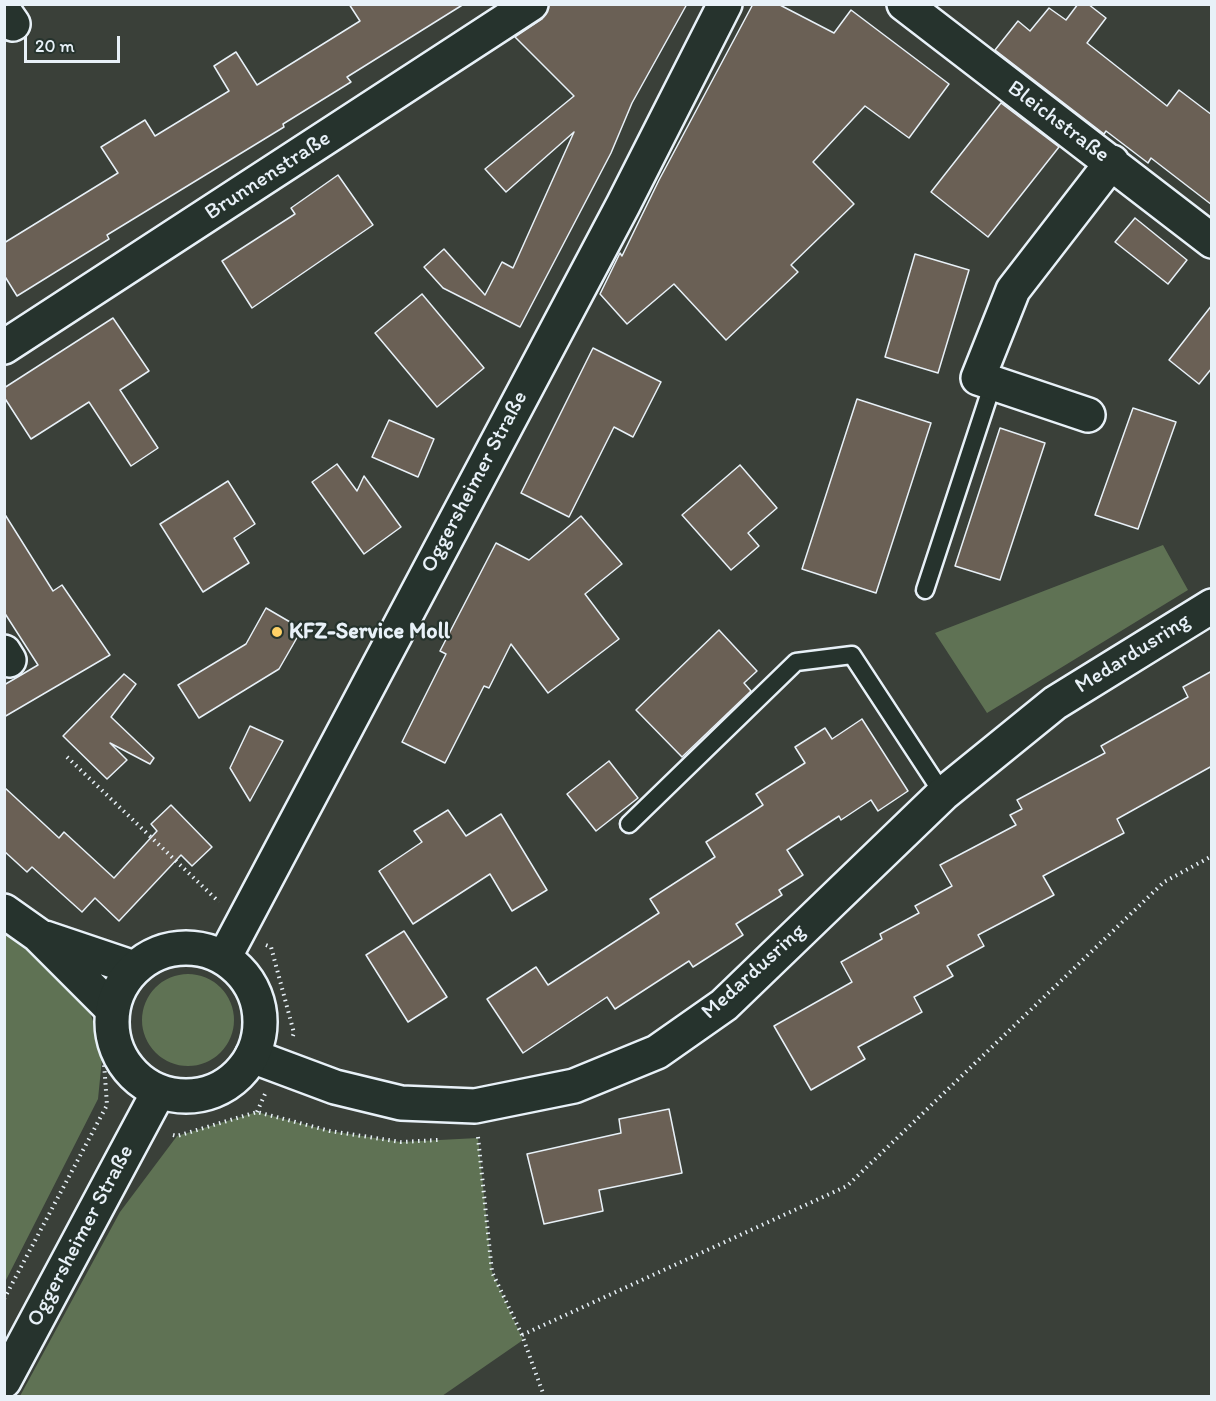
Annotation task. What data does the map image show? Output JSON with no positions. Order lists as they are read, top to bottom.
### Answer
{
  "streets": {
    "street": [
      "Bleichstraße",
      "Brunnenstraße",
      "Oggersheimer Straße",
      "Medardusring"
    ]
  },
  "crossings": [
    ["Oggersheimer Straße", "Medardusring"]
  ],
  "places": ["KFZ-Service Moll"],
  "scale_bar": "20 m"
}
